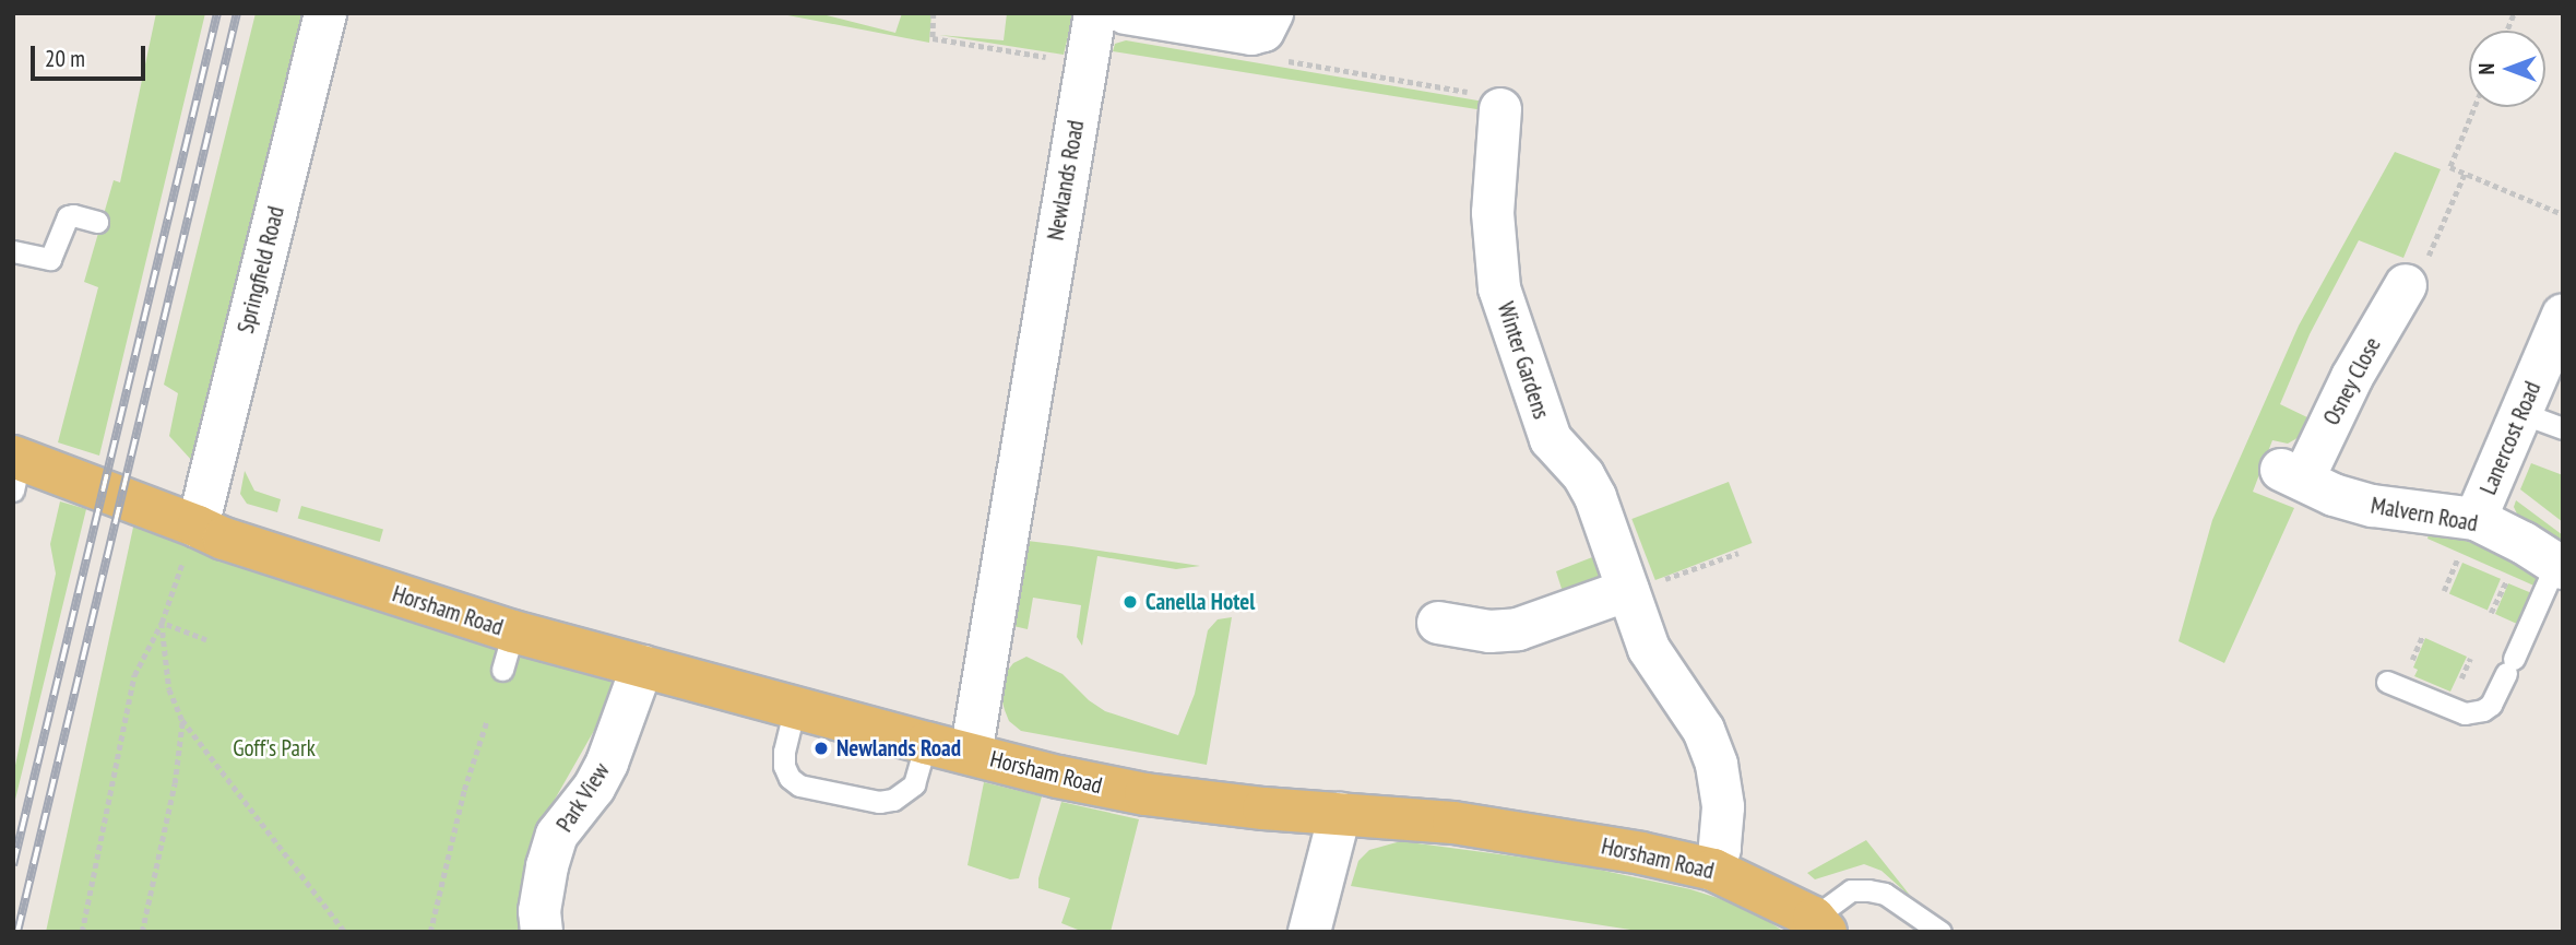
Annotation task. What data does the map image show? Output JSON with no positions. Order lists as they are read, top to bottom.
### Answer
{
  "streets": {
    "main road": ["Horsham Road"],
    "street": [
      "Newlands Road",
      "Springfield Road",
      "Winter Gardens",
      "Osney Close",
      "Lanercost Road",
      "Malvern Road",
      "Park View"
    ]
  },
  "crossings": [
    ["Newlands Road", "Horsham Road"],
    ["Springfield Road", "Horsham Road"],
    ["Winter Gardens", "Horsham Road"],
    ["Osney Close", "Malvern Road"],
    ["Lanercost Road", "Malvern Road"],
    ["Horsham Road", "Park View"]
  ],
  "parks": ["Goff's Park"],
  "places": ["Canella Hotel", "Newlands Road"],
  "scale_bar": "20 m",
  "north": "left"
}
